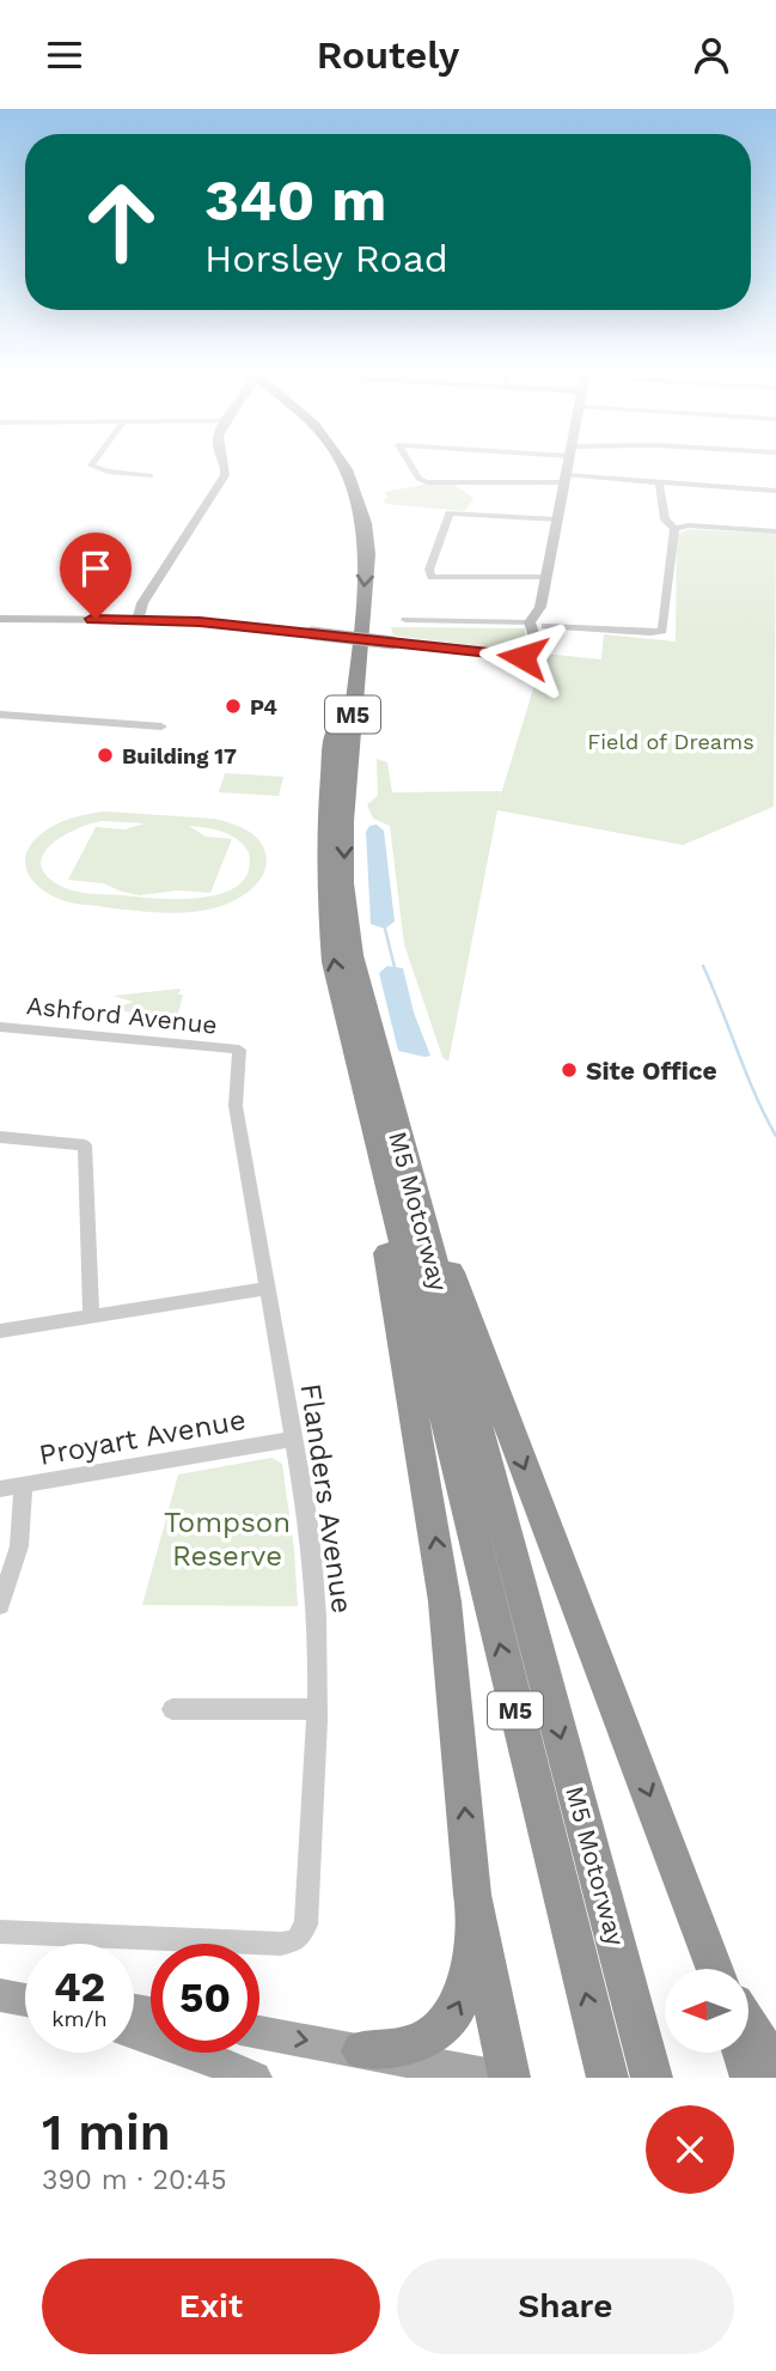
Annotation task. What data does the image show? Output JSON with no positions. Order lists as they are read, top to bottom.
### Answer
{
  "streets": {
    "highway": ["M5", "M5 Motorway"],
    "street": ["Ashford Avenue", "Proyart Avenue", "Flanders Avenue"]
  },
  "crossings": [
    ["Ashford Avenue", "Flanders Avenue"],
    ["Proyart Avenue", "Flanders Avenue"]
  ],
  "parks": ["Field of Dreams", "Tompson Reserve"],
  "places": ["P4", "Building 17", "Site Office"],
  "north": "left",
  "page": {
    "header": "Routely",
    "turn": ["340 m", "Horsley Road"],
    "speed": "42 km/h",
    "limit": "50",
    "heading": ["1 min", "390 m · 20:45"],
    "buttons": ["Exit", "Share"]
  }
}
